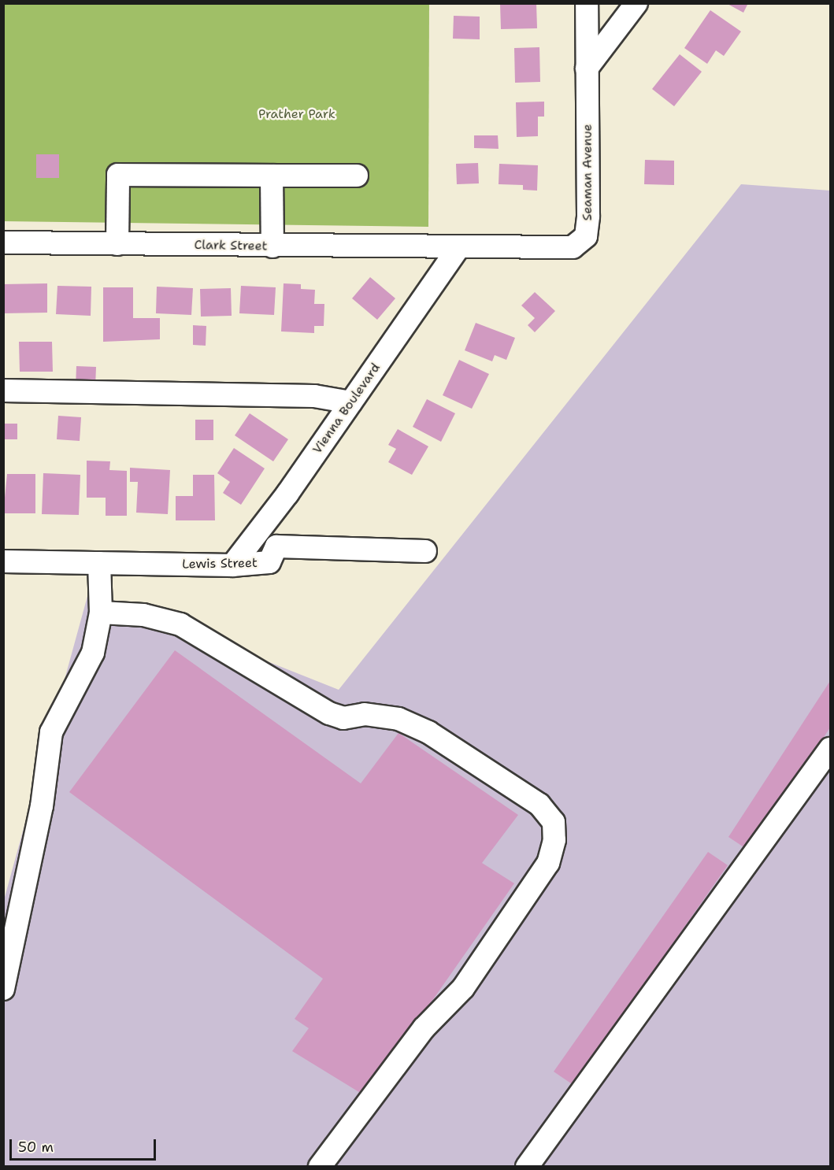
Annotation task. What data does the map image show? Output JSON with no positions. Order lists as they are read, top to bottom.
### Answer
{
  "streets": {
    "street": [
      "Seaman Avenue",
      "Clark Street",
      "Vienna Boulevard",
      "Lewis Street"
    ]
  },
  "crossings": [
    ["Seaman Avenue", "Clark Street"],
    ["Seaman Avenue", "Vienna Boulevard"],
    ["Clark Street", "Vienna Boulevard"],
    ["Vienna Boulevard", "Lewis Street"]
  ],
  "parks": ["Prather Park"],
  "scale_bar": "50 m"
}
